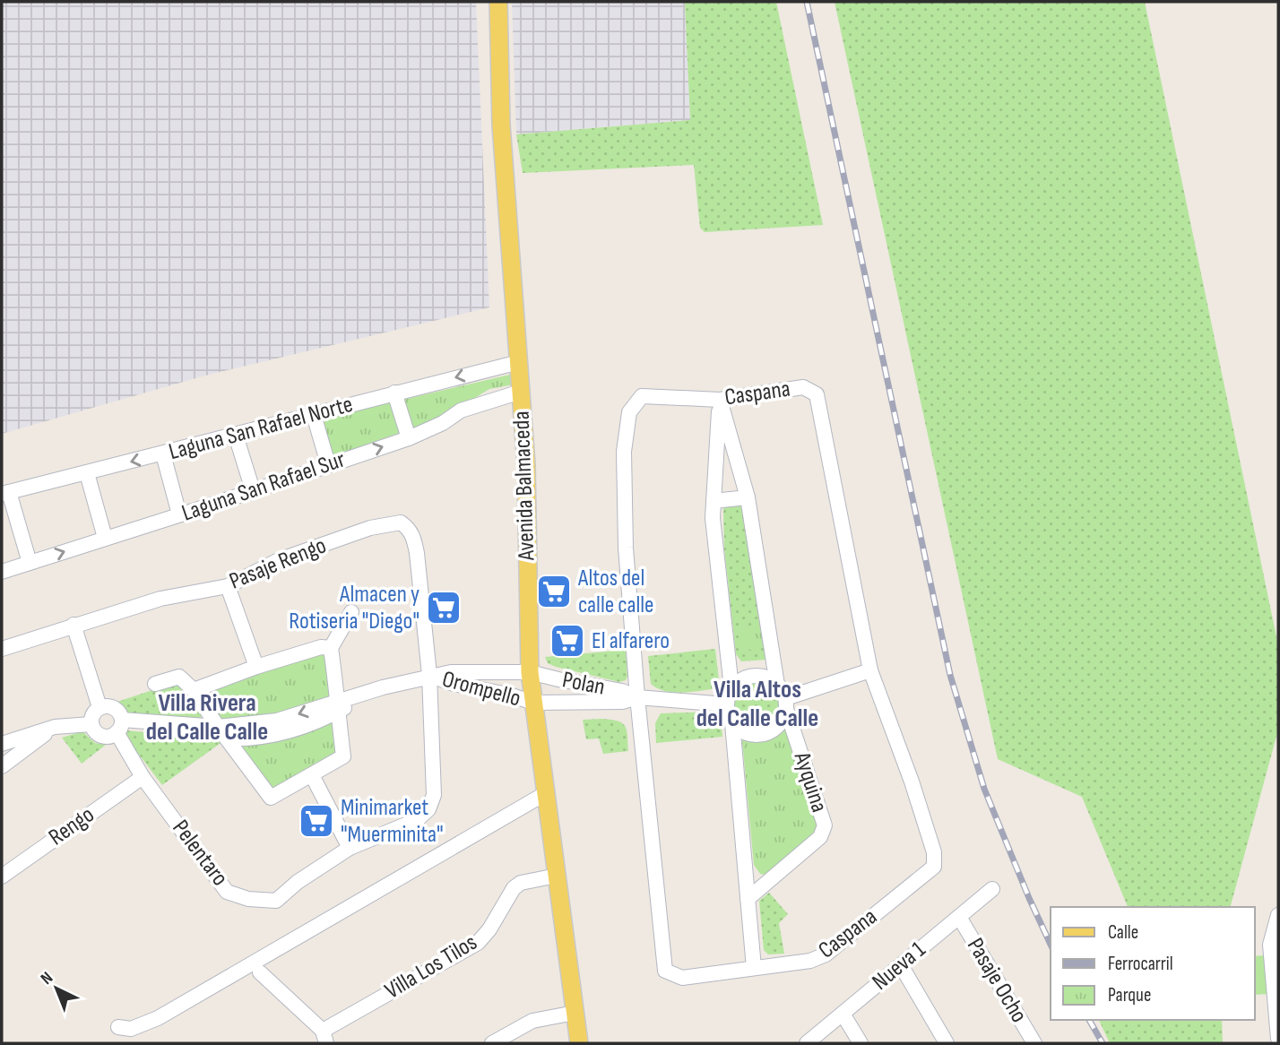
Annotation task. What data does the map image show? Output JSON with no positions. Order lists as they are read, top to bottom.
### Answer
{
  "streets": {
    "main road": ["Avenida Balmaceda"],
    "street": [
      "Caspana",
      "Laguna San Rafael Norte",
      "Laguna San Rafael Sur",
      "Pasaje Rengo",
      "Polan",
      "Orompello",
      "Ayquina",
      "Rengo",
      "Pelentaro",
      "Nueva 1",
      "Villa Los Tilos",
      "Pasaje Ocho"
    ]
  },
  "crossings": [
    ["Caspana", "Polan"],
    ["Laguna San Rafael Norte", "Avenida Balmaceda"],
    ["Avenida Balmaceda", "Laguna San Rafael Sur"],
    ["Avenida Balmaceda", "Polan"],
    ["Avenida Balmaceda", "Orompello"],
    ["Avenida Balmaceda", "Villa Los Tilos"],
    ["Pasaje Rengo", "Orompello"],
    ["Pasaje Rengo", "Pelentaro"],
    ["Polan", "Orompello"],
    ["Polan", "Ayquina"],
    ["Orompello", "Pelentaro"],
    ["Rengo", "Pelentaro"],
    ["Nueva 1", "Pasaje Ocho"]
  ],
  "one_way": ["Laguna San Rafael Norte"],
  "districts": ["Villa Altos del Calle Calle", "Villa Rivera del Calle Calle"],
  "places": {
    "supermarket": [
      "Altos del calle calle",
      "Almacen y Rotiseria \"Diego\"",
      "El alfarero",
      "Minimarket \"Muerminita\""
    ]
  },
  "legend": ["Calle", "Ferrocarril", "Parque"],
  "north": "top left"
}
